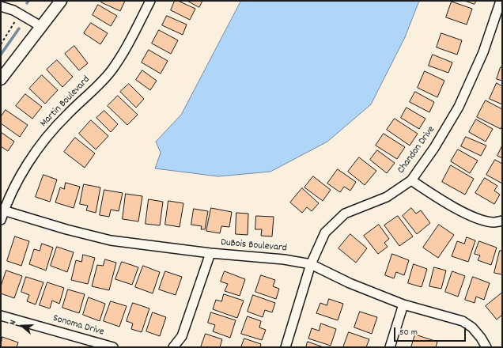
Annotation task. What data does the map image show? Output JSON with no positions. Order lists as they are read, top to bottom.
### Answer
{
  "streets": {
    "street": [
      "Martin Boulevard",
      "Chandon Drive",
      "DuBois Boulevard",
      "Sonoma Drive"
    ]
  },
  "crossings": [
    ["Martin Boulevard", "DuBois Boulevard"],
    ["Chandon Drive", "DuBois Boulevard"]
  ],
  "scale_bar": "50 m",
  "north": "left"
}
